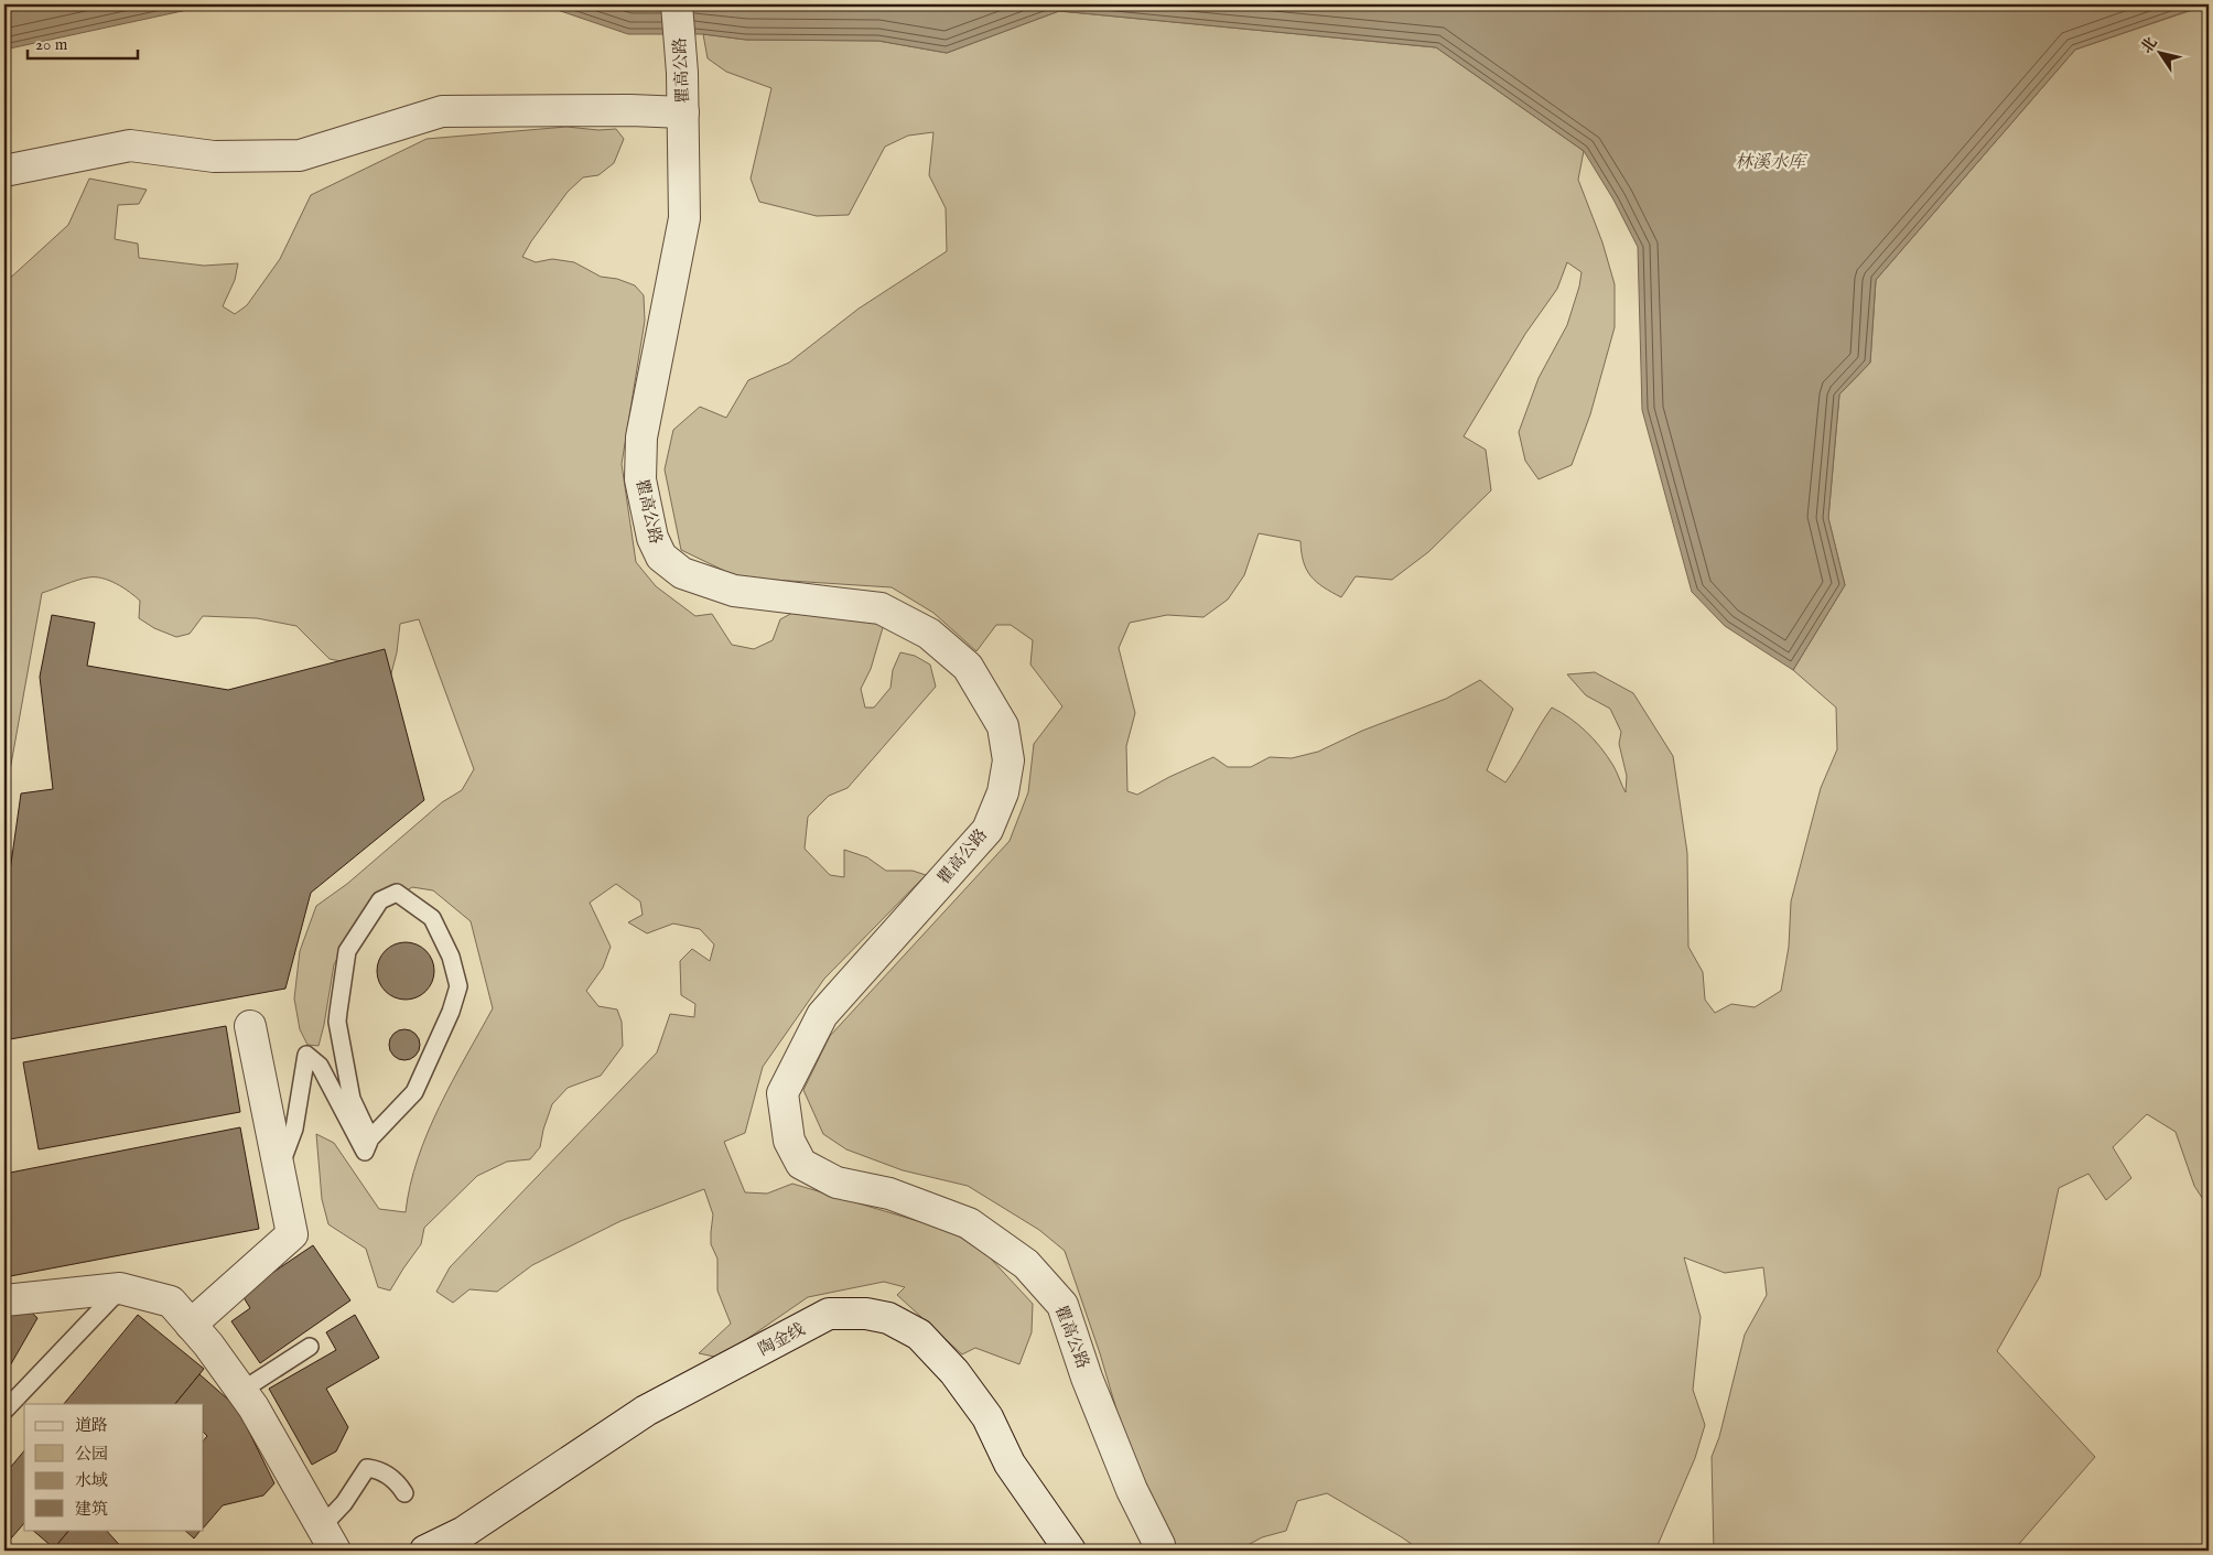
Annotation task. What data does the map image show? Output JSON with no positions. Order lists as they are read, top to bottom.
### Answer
{
  "streets": {
    "street": ["瞿高公路", "陶金线"]
  },
  "water": ["林溪水库"],
  "legend": [
    "道路",
    "公园",
    "水域",
    "建筑"
  ],
  "scale_bar": "20 m",
  "north": "top left"
}
